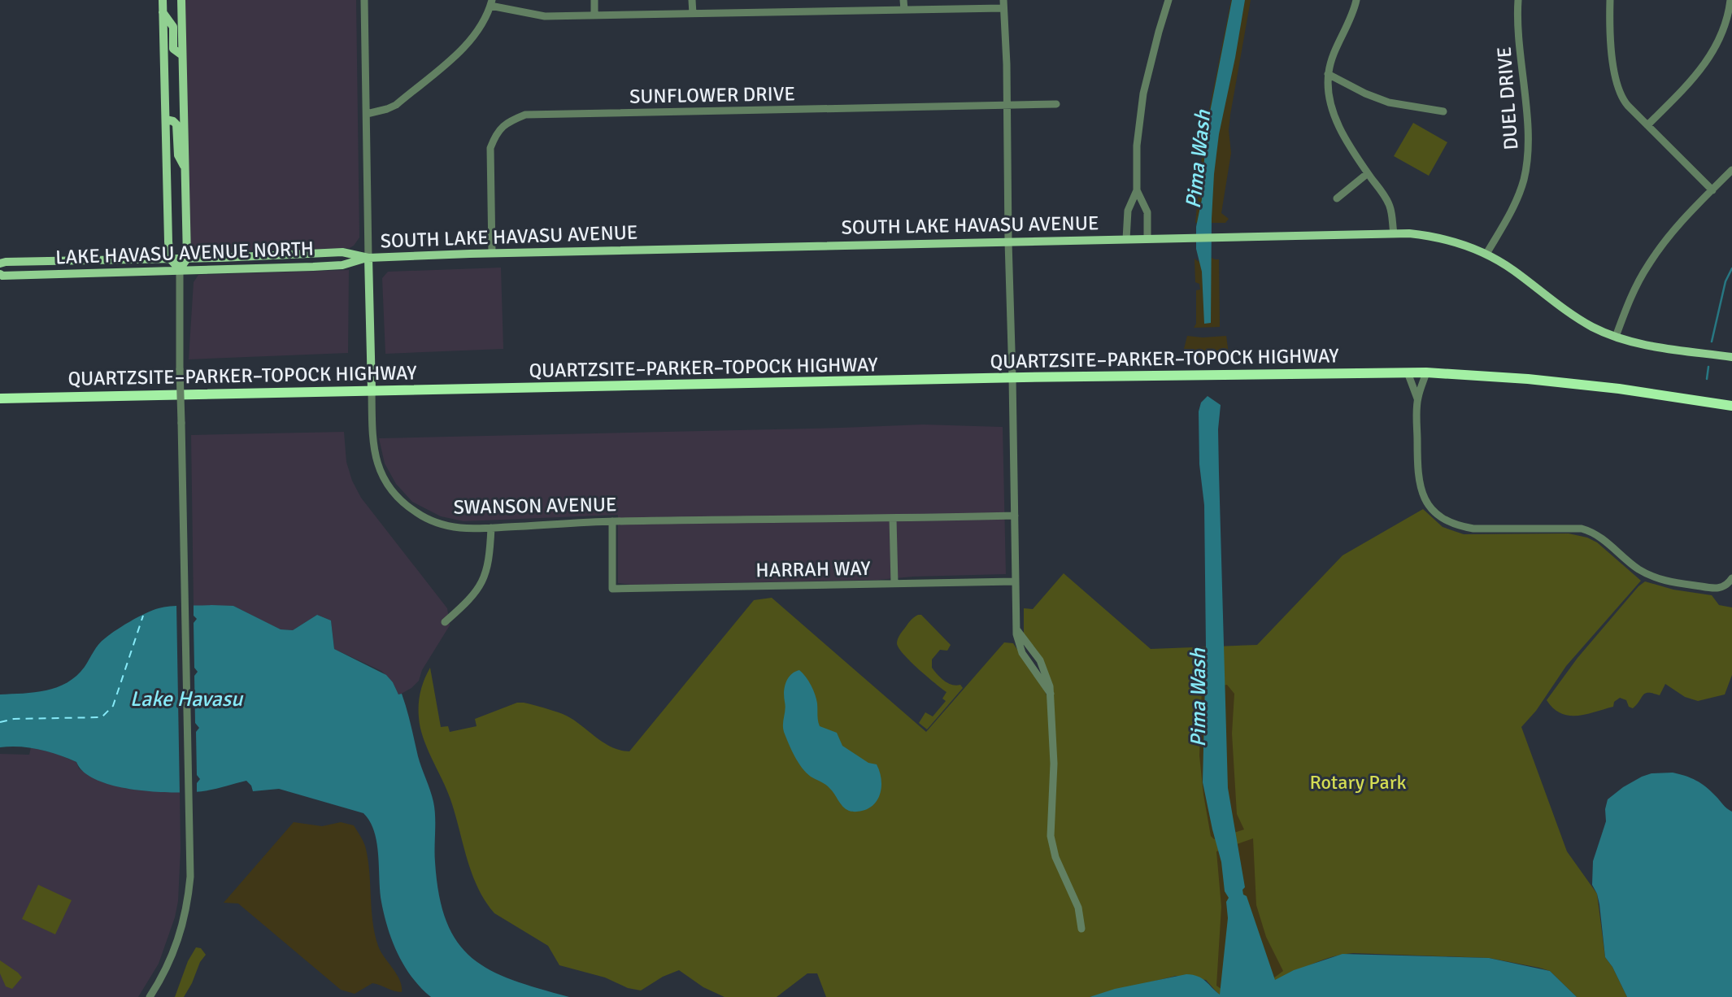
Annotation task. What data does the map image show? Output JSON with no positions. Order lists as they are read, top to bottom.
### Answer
{
  "streets": {
    "highway": ["QUARTZSITE–PARKER–TOPOCK HIGHWAY"],
    "main road": ["SOUTH LAKE HAVASU AVENUE", "LAKE HAVASU AVENUE NORTH", "SWANSON AVENUE"],
    "street": ["SUNFLOWER DRIVE", "DUEL DRIVE", "HARRAH WAY"]
  },
  "crossings": [
    ["SUNFLOWER DRIVE", "SOUTH LAKE HAVASU AVENUE"],
    ["DUEL DRIVE", "SOUTH LAKE HAVASU AVENUE"],
    ["SOUTH LAKE HAVASU AVENUE", "LAKE HAVASU AVENUE NORTH"],
    ["SOUTH LAKE HAVASU AVENUE", "SWANSON AVENUE"],
    ["LAKE HAVASU AVENUE NORTH", "SWANSON AVENUE"],
    ["QUARTZSITE–PARKER–TOPOCK HIGHWAY", "SWANSON AVENUE"],
    ["SWANSON AVENUE", "HARRAH WAY"]
  ],
  "water": ["Pima Wash", "Lake Havasu"],
  "parks": ["Rotary Park"]
}
